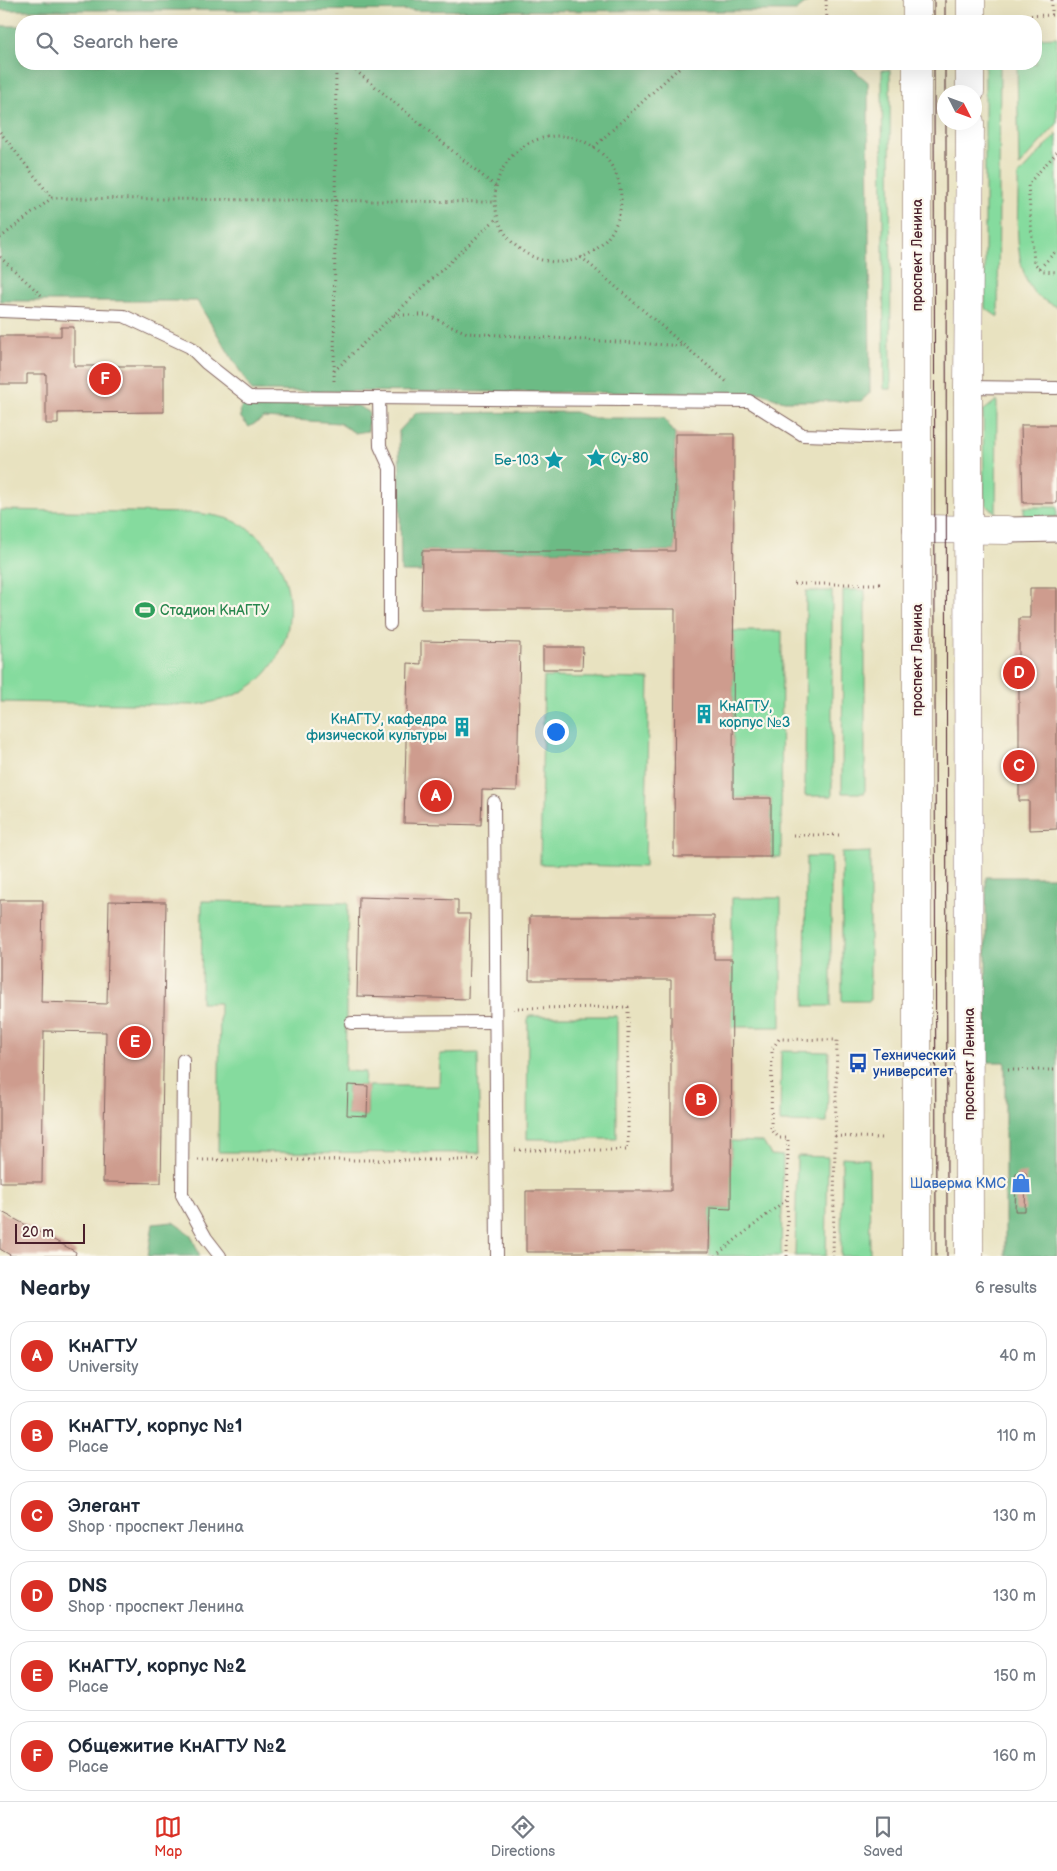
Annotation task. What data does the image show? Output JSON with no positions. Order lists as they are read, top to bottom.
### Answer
{
  "streets": {
    "main road": ["проспект Ленина"]
  },
  "places": {
    "place": ["Су-80", "Бе-103"],
    "sports": ["Стадион КнАГТУ"],
    "building": ["КнАГТУ, корпус №3", "КнАГТУ, кафедра физической культуры"],
    "bus stop": ["Технический университет"],
    "shop": ["Шаверма КМС"]
  },
  "scale_bar": "20 m",
  "north": "bottom right",
  "page": {
    "search": "Search here",
    "pins": [
      "F",
      "D",
      "C",
      "A",
      "E",
      "B"
    ],
    "scale": "20 m",
    "heading": ["Nearby", "6 results"],
    "list": [
      {
        "mark": "A",
        "name": "КнАГТУ",
        "note": "University",
        "value": "40 m"
      },
      {
        "mark": "B",
        "name": "КнАГТУ, корпус №1",
        "note": "Place",
        "value": "110 m"
      },
      {
        "mark": "C",
        "name": "Элегант",
        "note": "Shop · проспект Ленина",
        "value": "130 m"
      },
      {
        "mark": "D",
        "name": "DNS",
        "note": "Shop · проспект Ленина",
        "value": "130 m"
      },
      {
        "mark": "E",
        "name": "КнАГТУ, корпус №2",
        "note": "Place",
        "value": "150 m"
      },
      {
        "mark": "F",
        "name": "Общежитие КнАГТУ №2",
        "note": "Place",
        "value": "160 m"
      }
    ],
    "nav": ["Map", "Directions", "Saved"]
  }
}
